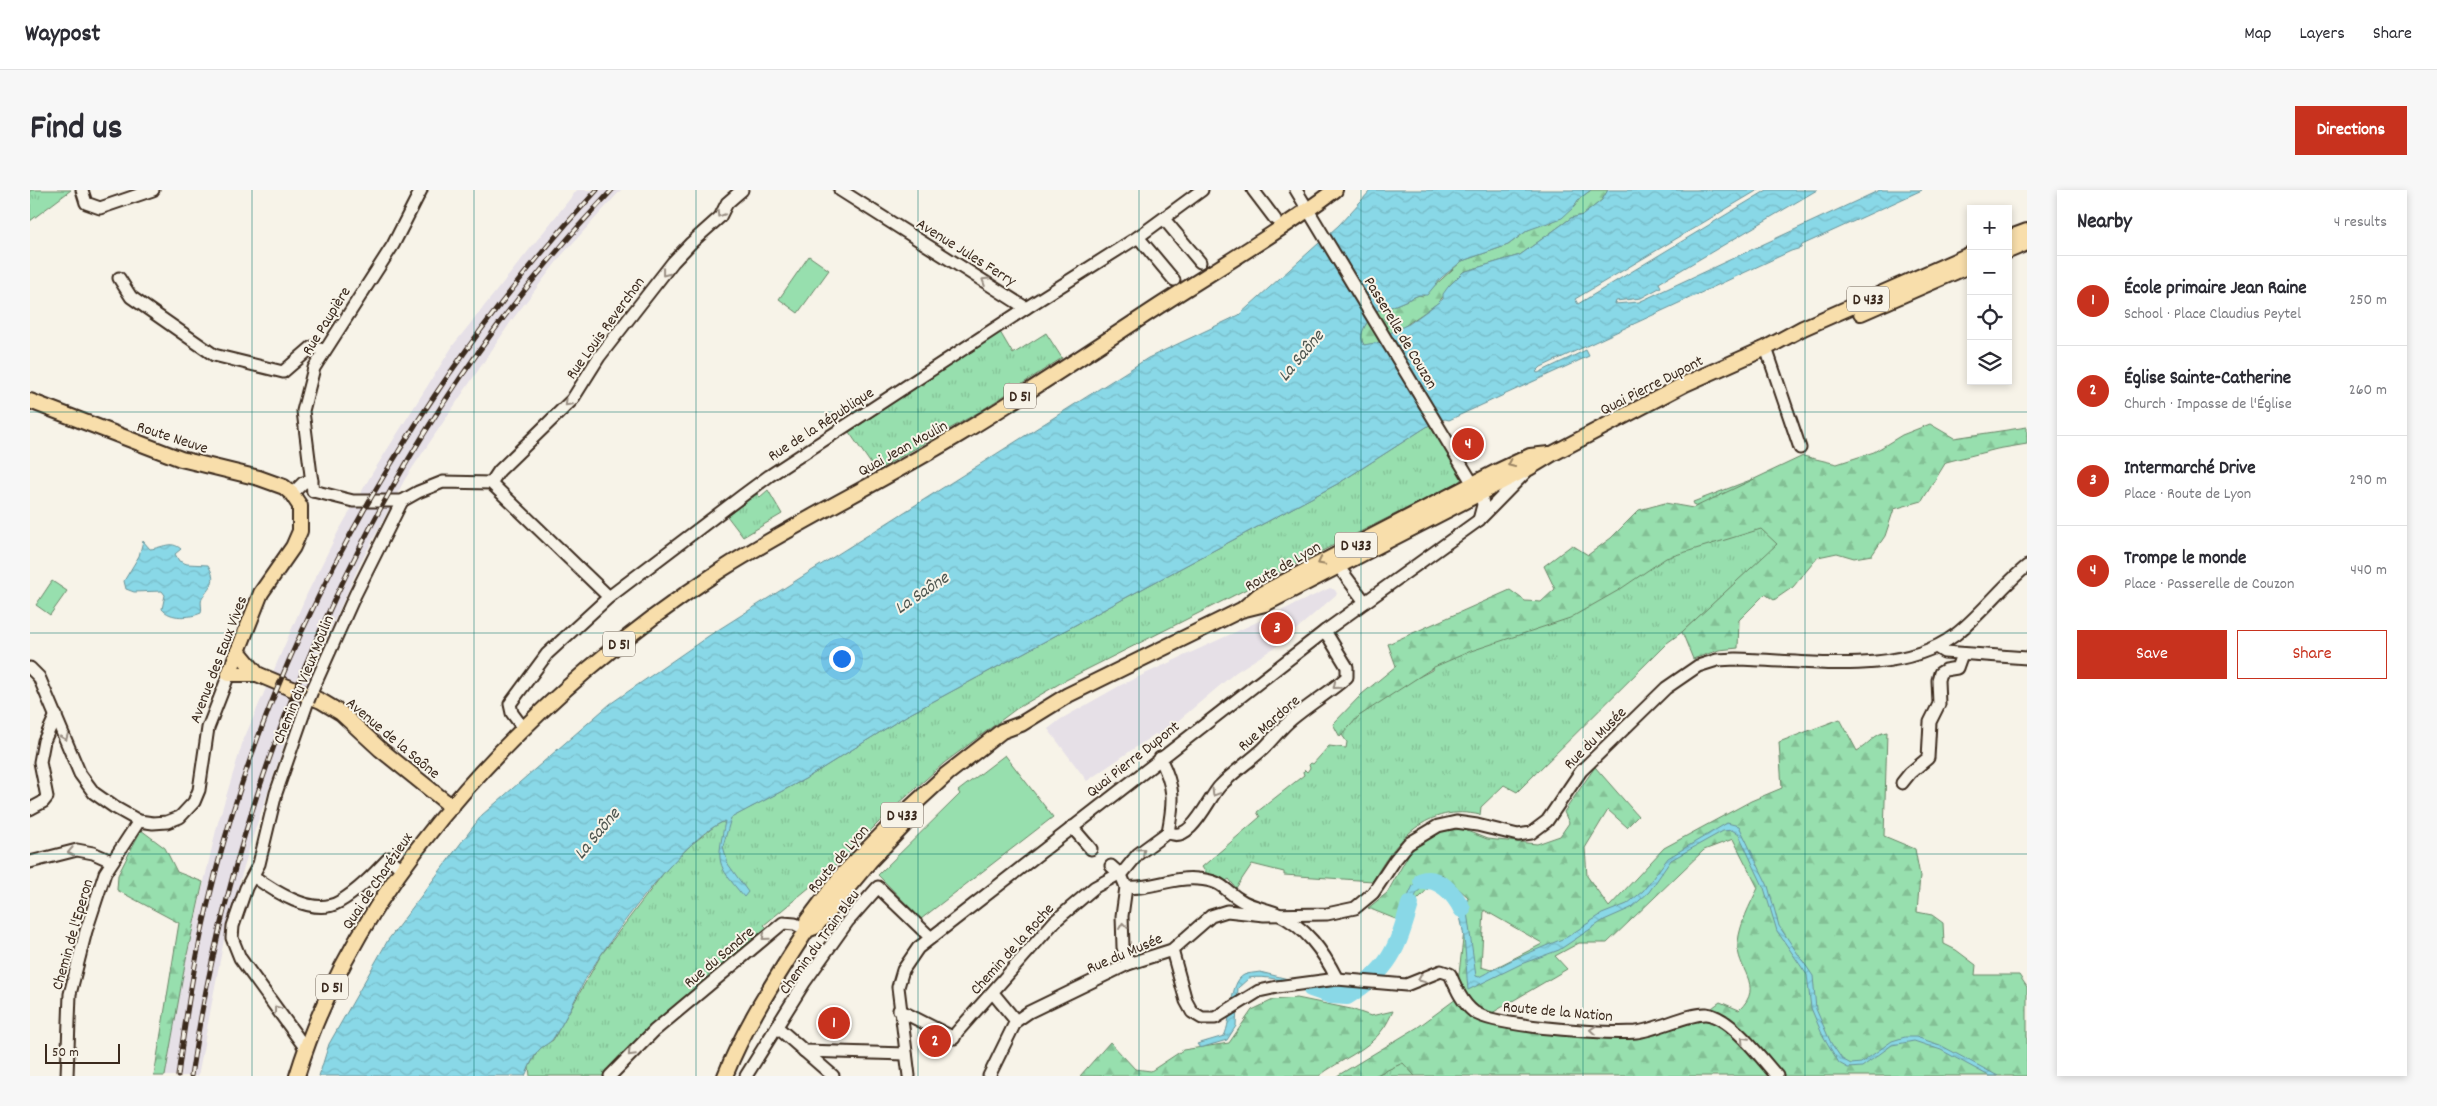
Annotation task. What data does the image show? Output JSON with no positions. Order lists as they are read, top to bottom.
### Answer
{
  "streets": {
    "main road": [
      "D 433",
      "Quai Pierre Dupont",
      "D 51",
      "Route Neuve",
      "Quai Jean Moulin",
      "Route de Lyon",
      "Avenue des Eaux Vives",
      "Avenue de la Saône",
      "Quai de Charézieux"
    ],
    "street": [
      "Avenue Jules Ferry",
      "Rue Paupière",
      "Rue Louis Reverchon",
      "Passerelle de Couzon",
      "Rue de la République",
      "Chemin du Vieux Moulin",
      "Rue Mardore",
      "Rue du Musée",
      "Chemin de l'Eperon",
      "Chemin du Train Bleu",
      "Chemin de la Roche",
      "Rue du Sandre",
      "Route de la Nation"
    ]
  },
  "crossings": [
    ["Avenue Jules Ferry", "Rue de la République"],
    ["Passerelle de Couzon", "Quai Pierre Dupont"],
    ["Passerelle de Couzon", "D 51"],
    ["Passerelle de Couzon", "Quai Jean Moulin"],
    ["Passerelle de Couzon", "Route de Lyon"],
    ["Quai Pierre Dupont", "Route de Lyon"],
    ["Quai Pierre Dupont", "Rue Mardore"],
    ["Quai Pierre Dupont", "Chemin du Train Bleu"],
    ["Quai Pierre Dupont", "Chemin de la Roche"],
    ["D 51", "Quai Jean Moulin"],
    ["Rue de la République", "Quai Jean Moulin"],
    ["Rue de la République", "Quai de Charézieux"],
    ["Route Neuve", "Avenue des Eaux Vives"],
    ["Quai Jean Moulin", "Quai de Charézieux"],
    ["Route de Lyon", "Rue du Sandre"],
    ["Avenue des Eaux Vives", "Avenue de la Saône"],
    ["Avenue des Eaux Vives", "Chemin de l'Eperon"],
    ["Chemin du Vieux Moulin", "Quai de Charézieux"],
    ["Rue Mardore", "Chemin de la Roche"],
    ["Avenue de la Saône", "Quai de Charézieux"],
    ["Rue du Musée", "Route de la Nation"]
  ],
  "one_way": [
    "Avenue Jules Ferry",
    "Rue Louis Reverchon",
    "Rue Mardore",
    "Rue du Sandre",
    "Route de la Nation"
  ],
  "water": ["La Saône"],
  "scale_bar": "50 m",
  "page": {
    "header": "Waypost",
    "nav": ["Map", "Layers", "Share"],
    "title": "Find us",
    "buttons": [
      "Directions",
      ["Save", "Share"]
    ],
    "heading": ["Nearby", "4 results"],
    "map_buttons": ["+", "−"],
    "list": [
      {
        "mark": "1",
        "name": "École primaire Jean Raine",
        "note": "School · Place Claudius Peytel",
        "value": "250 m"
      },
      {
        "mark": "2",
        "name": "Église Sainte-Catherine",
        "note": "Church · Impasse de l'Église",
        "value": "260 m"
      },
      {
        "mark": "3",
        "name": "Intermarché Drive",
        "note": "Place · Route de Lyon",
        "value": "290 m"
      },
      {
        "mark": "4",
        "name": "Trompe le monde",
        "note": "Place · Passerelle de Couzon",
        "value": "440 m"
      }
    ],
    "pins": [
      "4",
      "3",
      "1",
      "2"
    ],
    "scale": "50 m"
  }
}
